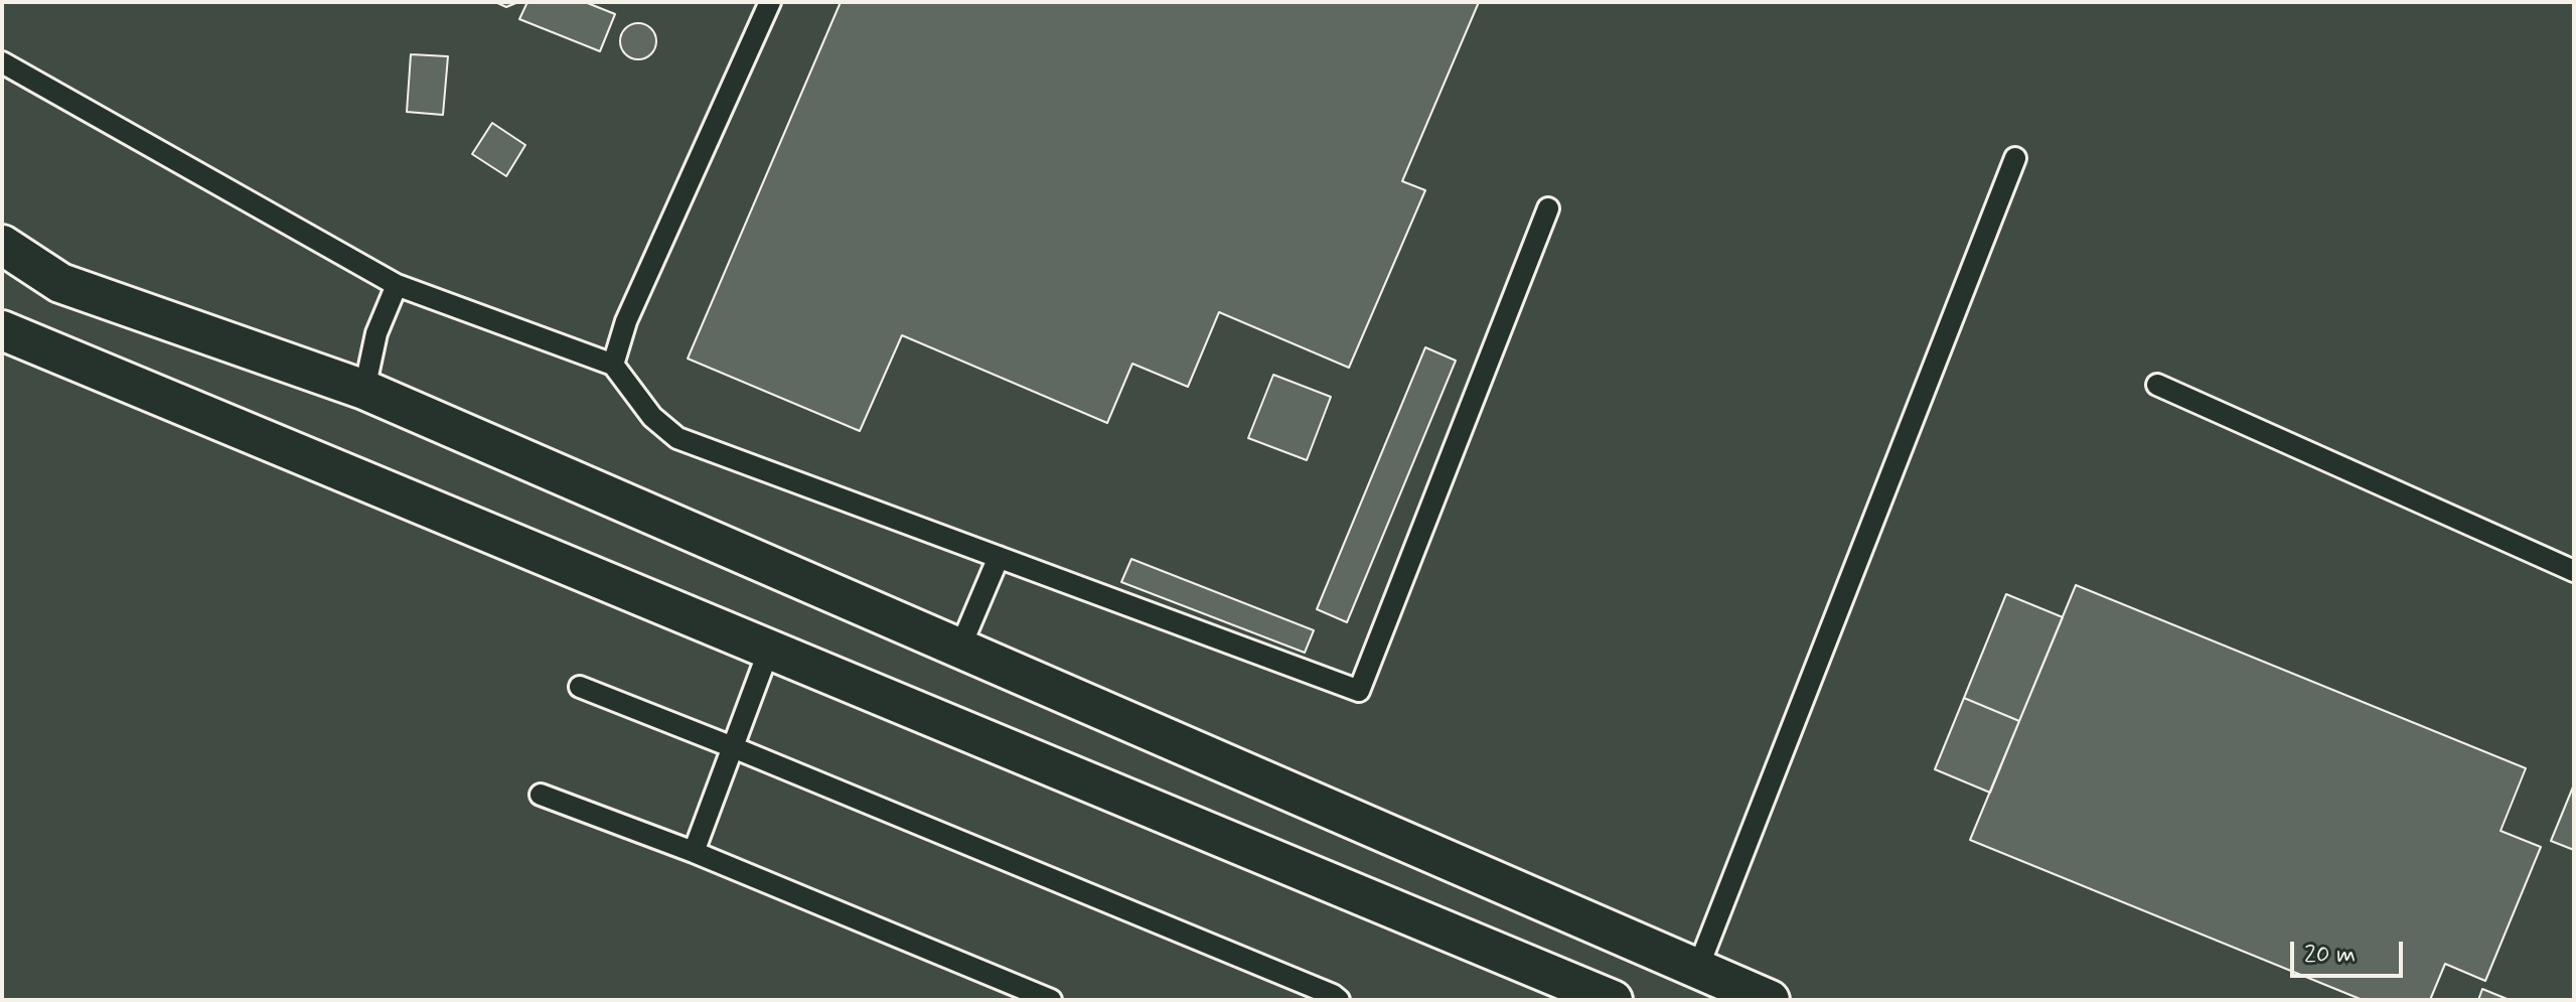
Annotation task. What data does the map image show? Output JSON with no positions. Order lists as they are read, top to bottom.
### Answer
{
  "scale_bar": "20 m"
}
